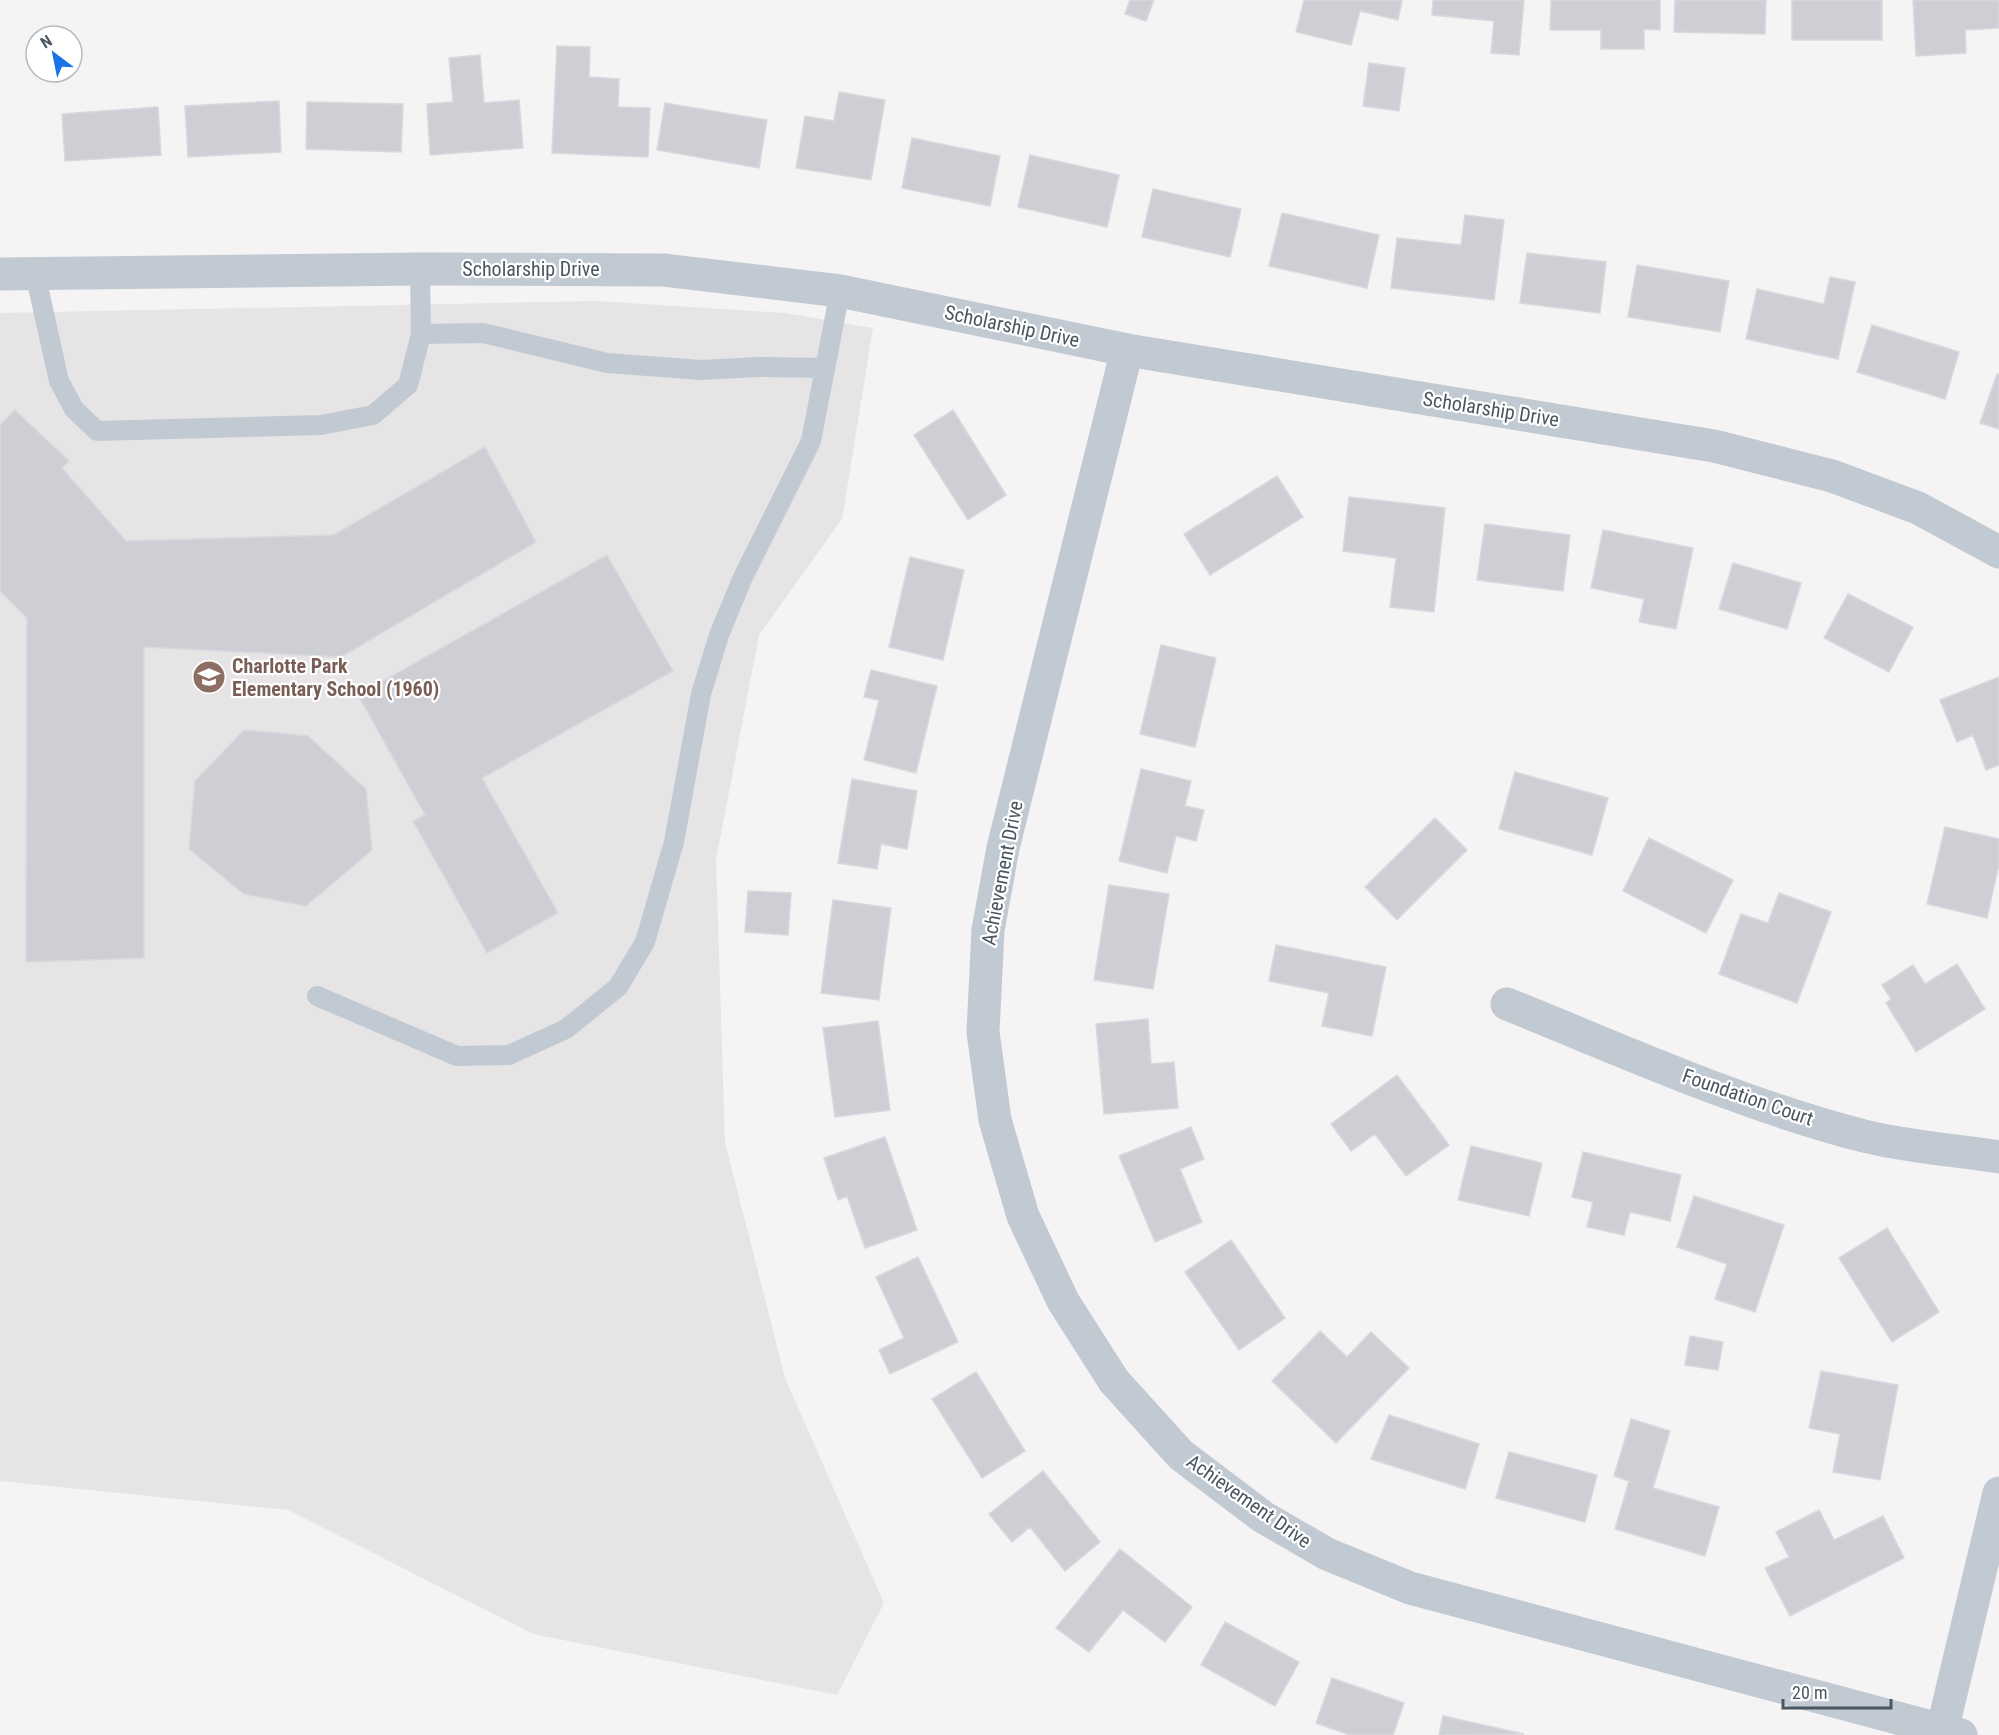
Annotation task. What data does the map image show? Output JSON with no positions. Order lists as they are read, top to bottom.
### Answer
{
  "streets": {
    "street": ["Scholarship Drive", "Achievement Drive", "Foundation Court"]
  },
  "crossings": [
    ["Scholarship Drive", "Achievement Drive"]
  ],
  "places": {
    "school or university": ["Charlotte Park Elementary School (1960)"]
  },
  "scale_bar": "20 m",
  "north": "top left"
}
